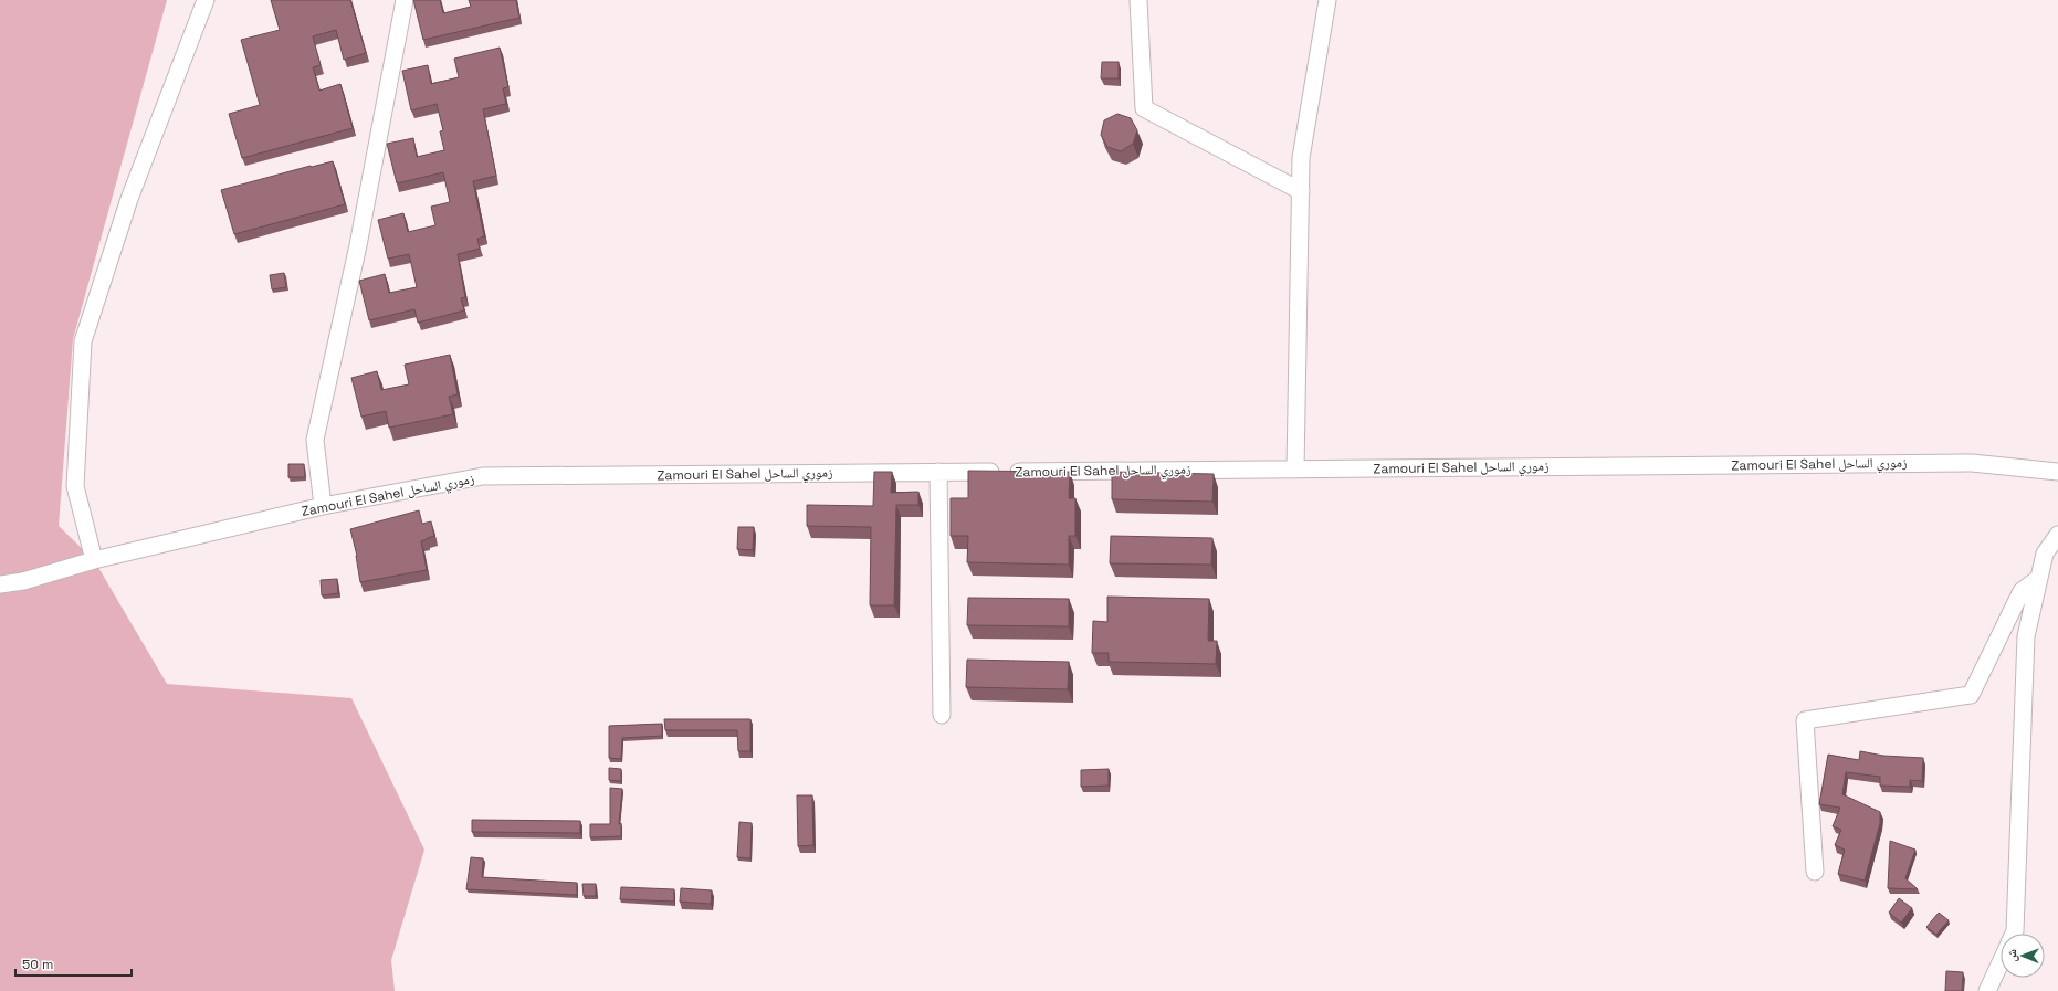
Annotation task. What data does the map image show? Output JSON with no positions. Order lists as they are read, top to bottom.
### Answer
{
  "streets": {
    "street": ["Zamouri El Sahel زموري الساحل"]
  },
  "scale_bar": "50 m",
  "north": "left"
}
